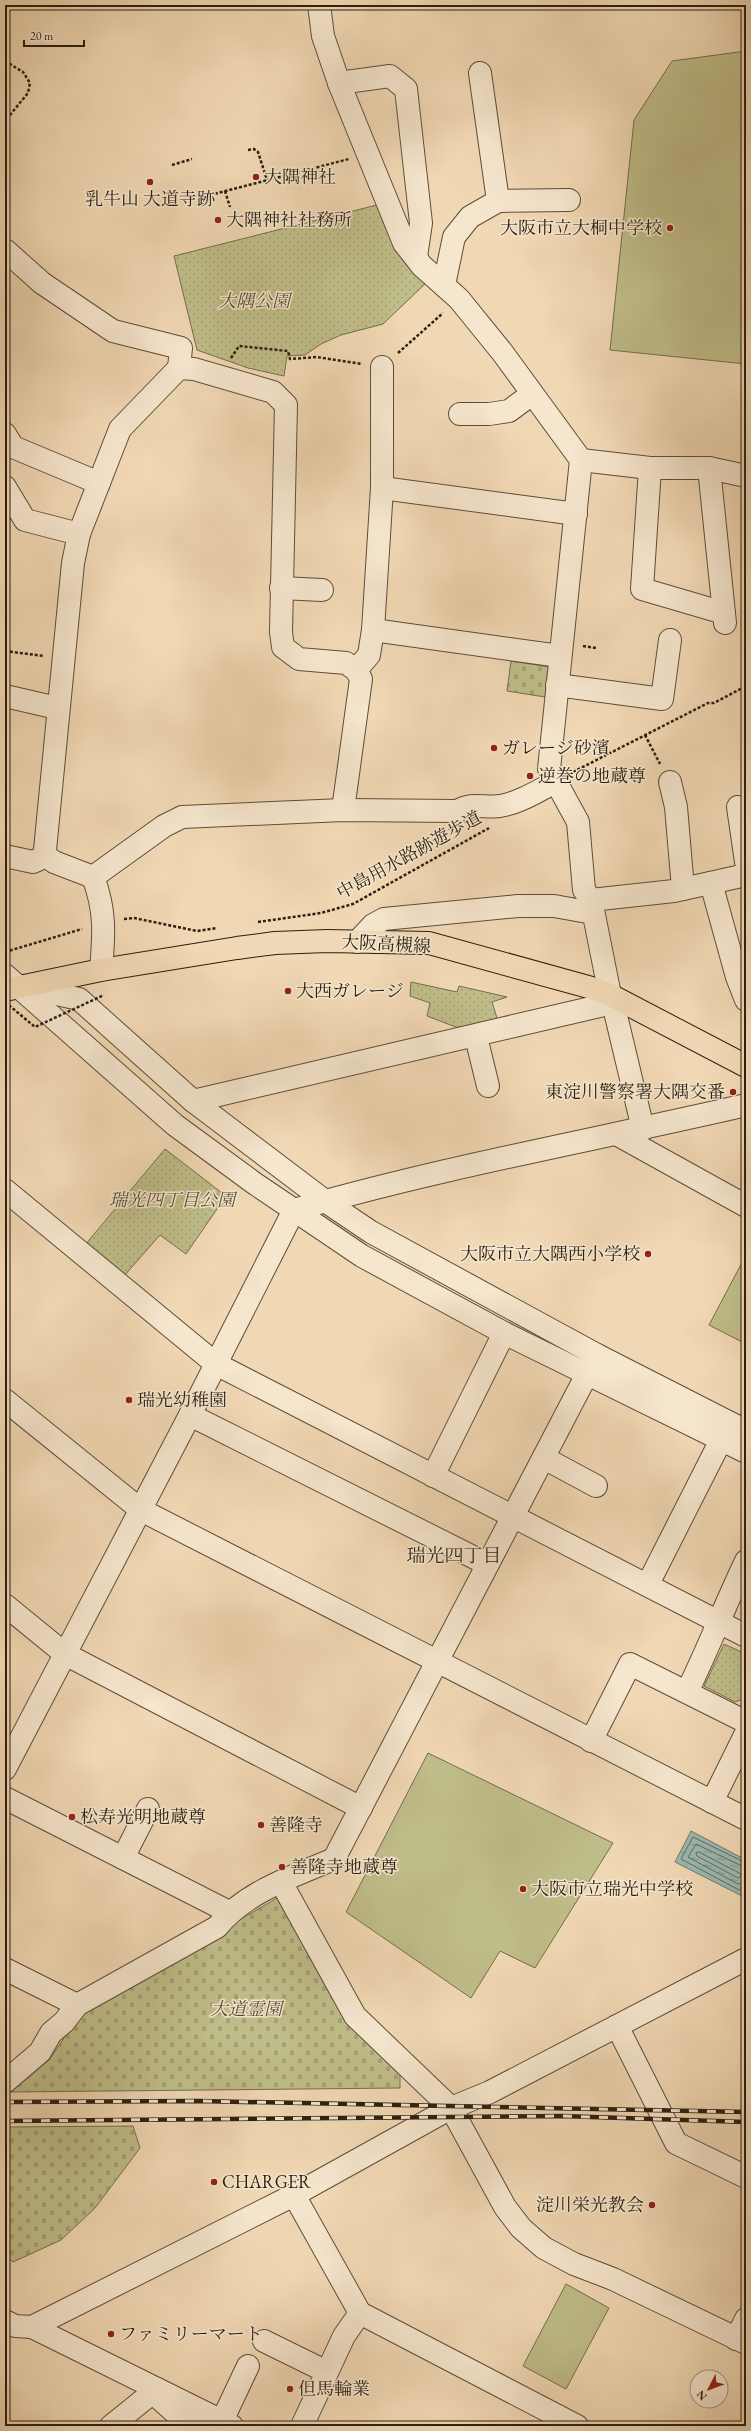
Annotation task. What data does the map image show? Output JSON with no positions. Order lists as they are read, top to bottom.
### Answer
{
  "streets": {
    "main road": ["大阪高槻線"],
    "path": ["中島用水路跡遊歩道"]
  },
  "districts": ["瑞光四丁目"],
  "parks": ["大隅公園", "瑞光四丁目公園", "大道霊園"],
  "places": [
    "大隅神社",
    "乳牛山 大道寺跡",
    "大隅神社社務所",
    "大阪市立大桐中学校",
    "ガレージ砂濱",
    "逆巻の地蔵尊",
    "大西ガレージ",
    "東淀川警察署大隅交番",
    "大阪市立大隅西小学校",
    "瑞光幼稚園",
    "松寿光明地蔵尊",
    "善隆寺",
    "善隆寺地蔵尊",
    "大阪市立瑞光中学校",
    "CHARGER",
    "淀川栄光教会",
    "ファミリーマート",
    "但馬輪業"
  ],
  "scale_bar": "20 m",
  "north": "bottom left"
}
